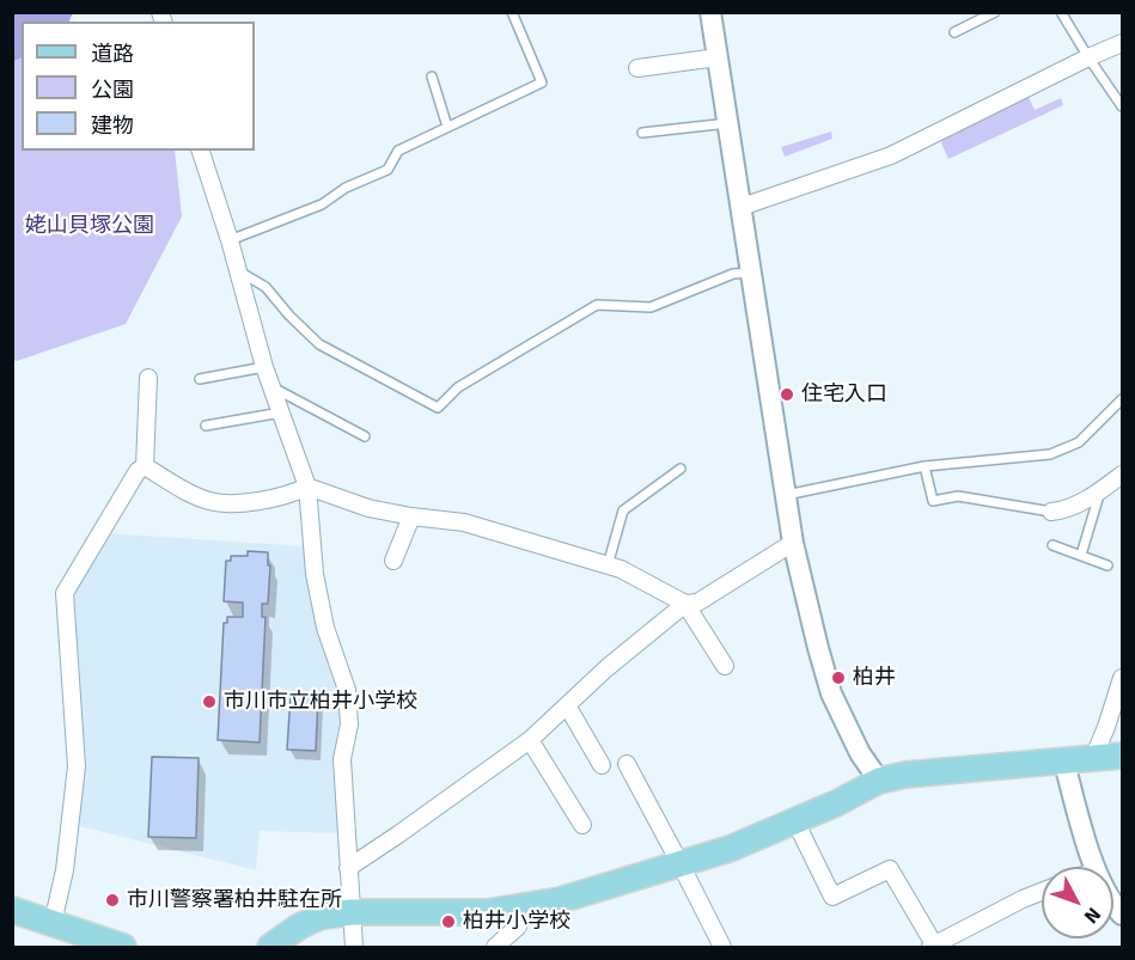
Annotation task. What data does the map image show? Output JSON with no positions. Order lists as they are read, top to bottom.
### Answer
{
  "parks": ["姥山貝塚公園"],
  "places": [
    "住宅入口",
    "柏井",
    "市川市立柏井小学校",
    "市川警察署柏井駐在所",
    "柏井小学校"
  ],
  "legend": ["道路", "公園", "建物"],
  "north": "bottom right"
}
